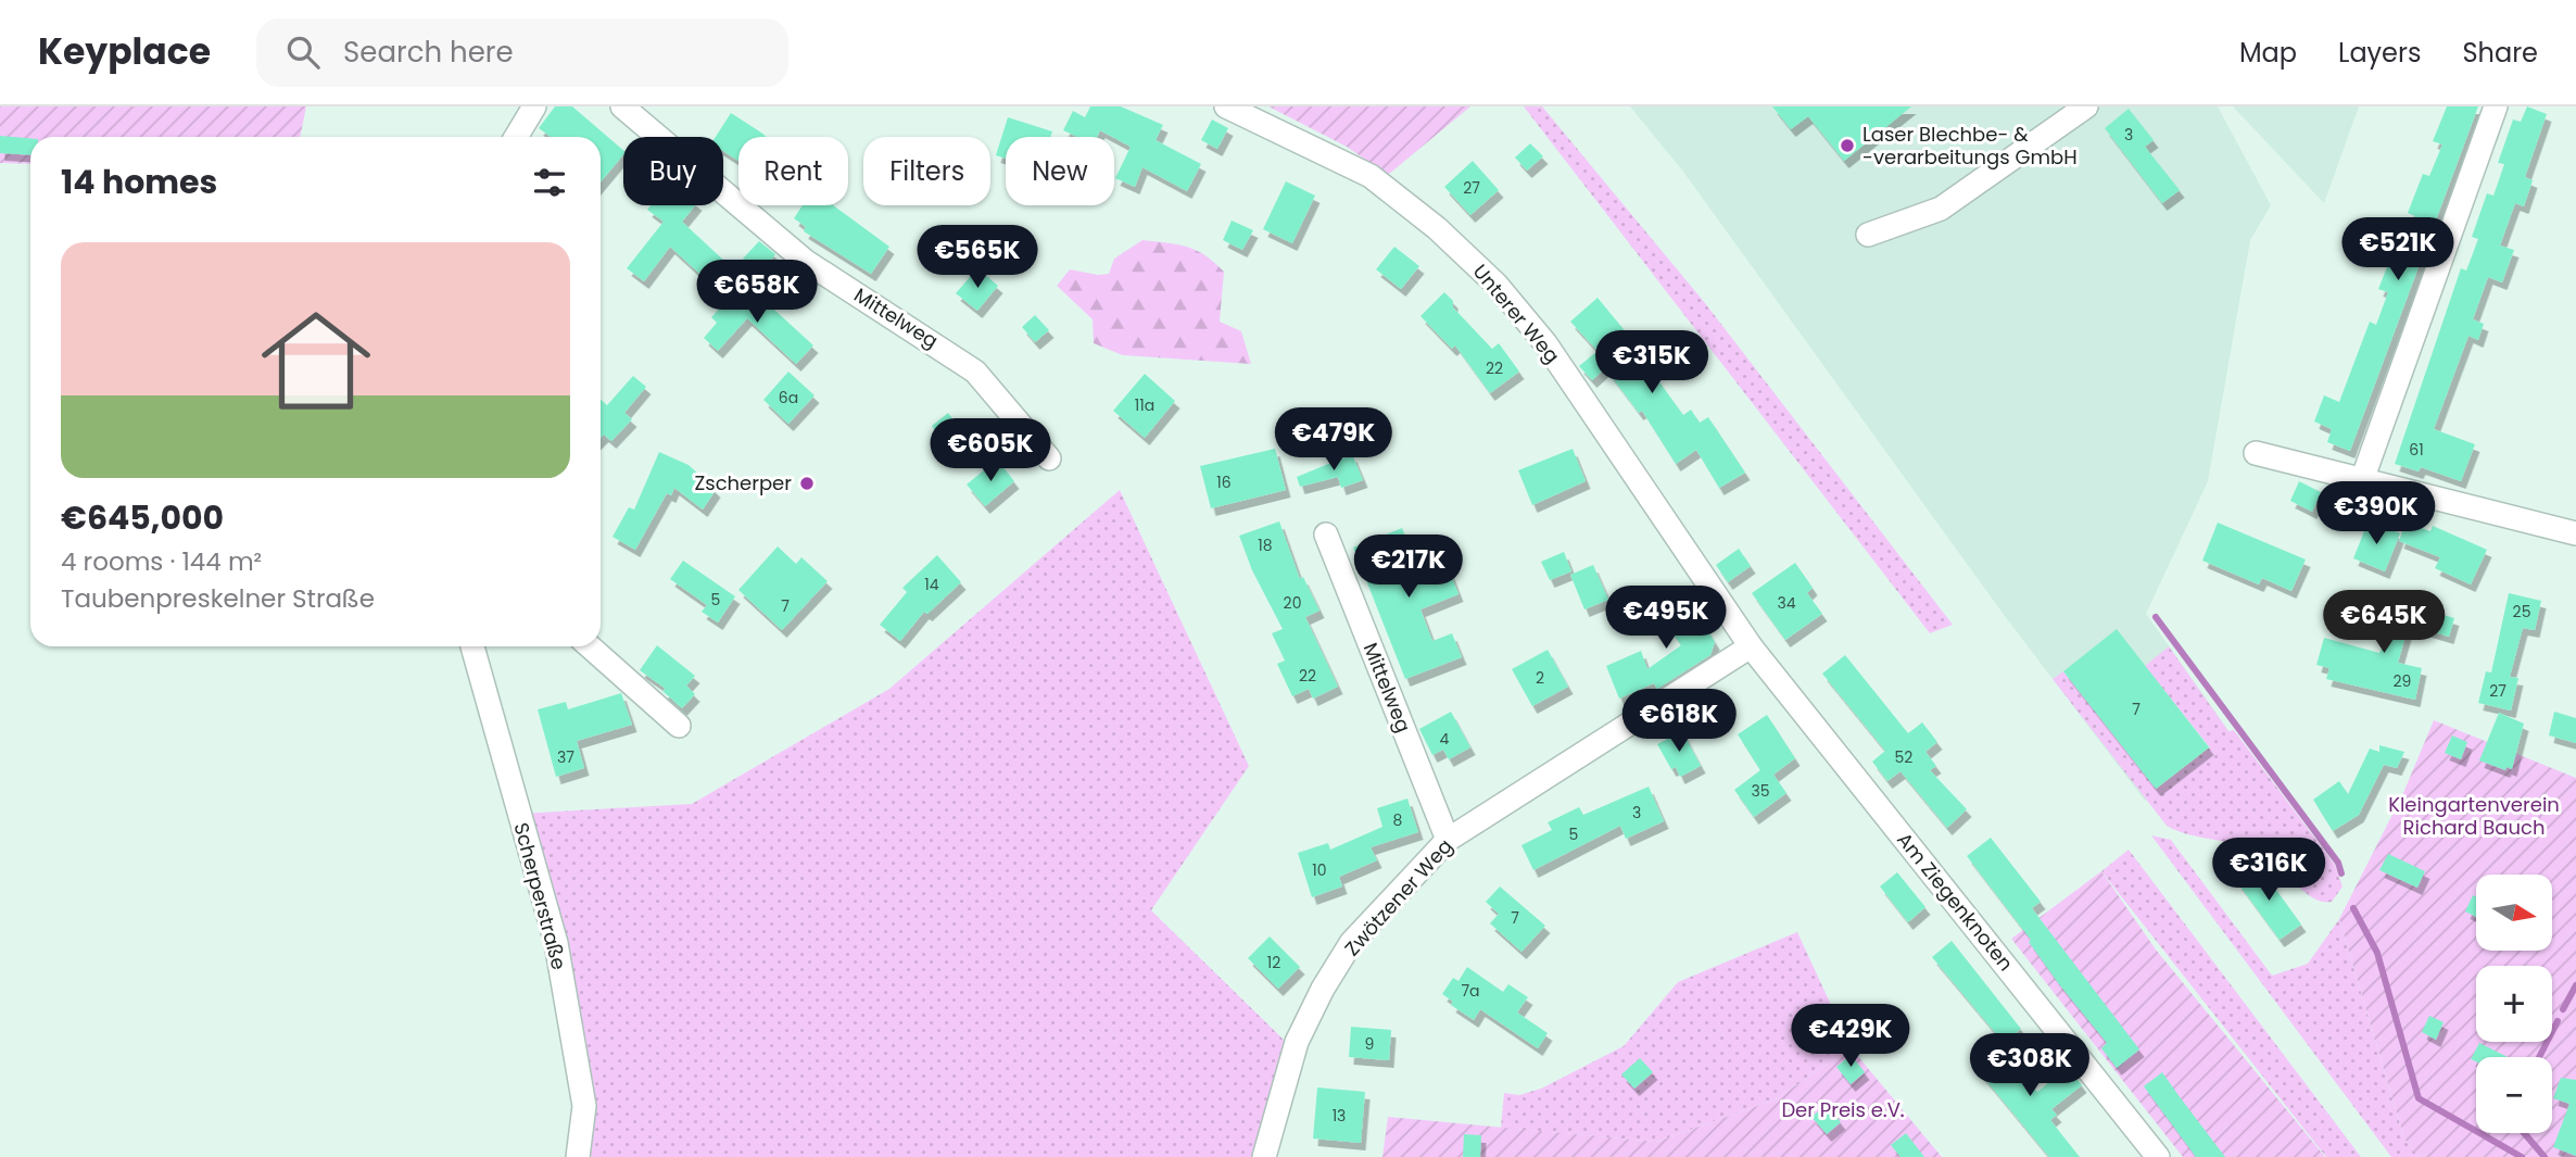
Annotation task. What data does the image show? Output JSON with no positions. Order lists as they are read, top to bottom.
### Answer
{
  "streets": {
    "street": [
      "Unterer Weg",
      "Mittelweg",
      "Scherperstraße",
      "Zwötzener Weg",
      "Am Ziegenknoten"
    ]
  },
  "crossings": [
    ["Unterer Weg", "Zwötzener Weg"],
    ["Unterer Weg", "Am Ziegenknoten"],
    ["Mittelweg", "Zwötzener Weg"],
    ["Zwötzener Weg", "Am Ziegenknoten"]
  ],
  "parks": ["Kleingartenverein Richard Bauch", "Der Preis e.V."],
  "places": ["Laser Blechbe- & -verarbeitungs GmbH", "Zscherper"],
  "house_numbers": [
    "3",
    "27",
    "22",
    "6a",
    "11a",
    "61",
    "16",
    "18",
    "14",
    "5",
    "20",
    "34",
    "7",
    "25",
    "22",
    "2",
    "29",
    "27",
    "7",
    "4",
    "37",
    "52",
    "35",
    "3",
    "8",
    "5",
    "10",
    "7",
    "12",
    "7a",
    "9",
    "13"
  ],
  "north": "right",
  "page": {
    "header": "Keyplace",
    "search": "Search here",
    "nav": ["Map", "Layers", "Share"],
    "chip": [
      "Buy",
      "Rent",
      "Filters",
      "New"
    ],
    "heading": "14 homes",
    "price": [
      "€521K",
      "€565K",
      "€658K",
      "€315K",
      "€479K",
      "€605K",
      "€390K",
      "€217K",
      "€495K",
      "€645K",
      "€618K",
      "€316K",
      "€429K",
      "€308K"
    ],
    "list": [
      {
        "name": "€645,000",
        "note": "4 rooms · 144 m² · Taubenpreskelner Straße"
      }
    ],
    "map_buttons": ["+", "−"]
  }
}
